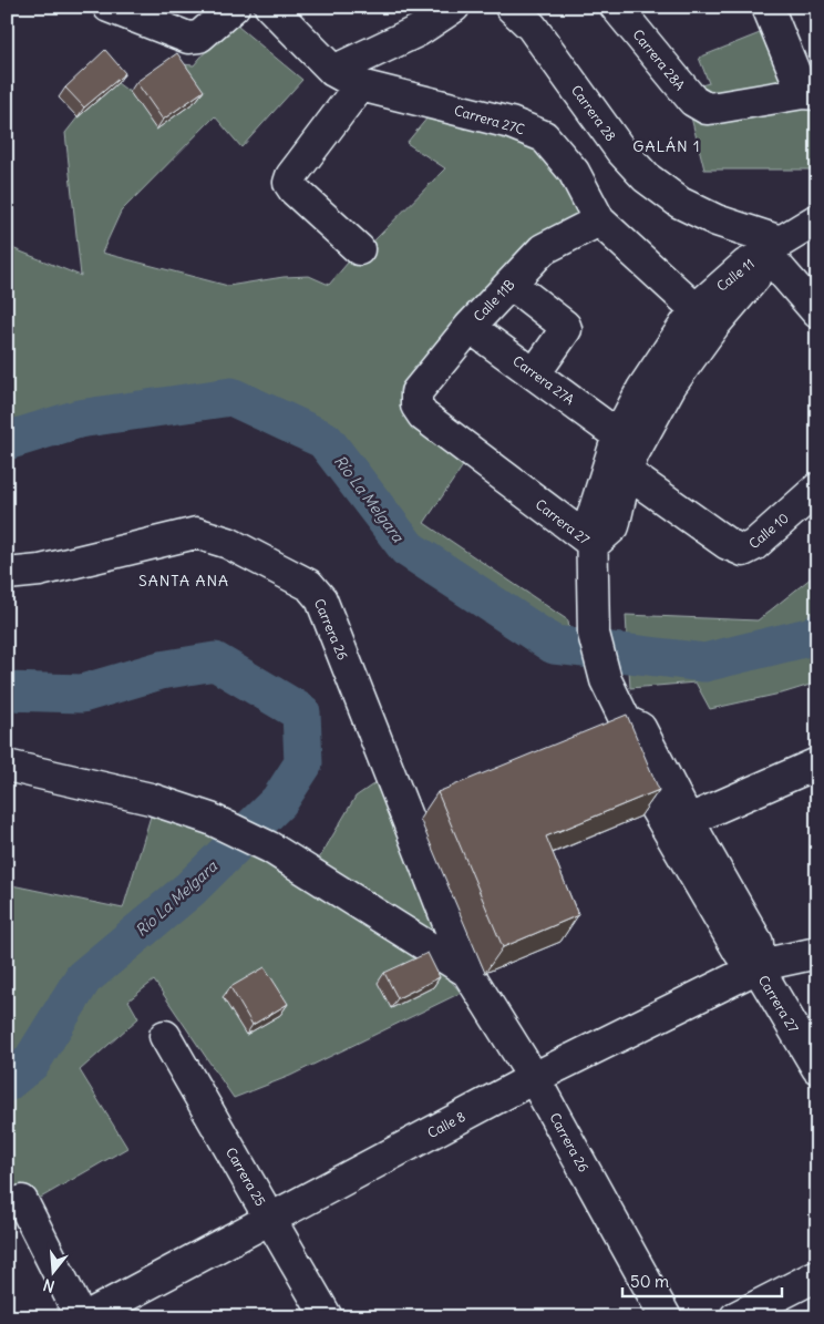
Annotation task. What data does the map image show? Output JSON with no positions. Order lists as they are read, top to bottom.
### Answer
{
  "streets": {
    "street": [
      "Carrera 28A",
      "Carrera 28",
      "Carrera 27C",
      "Calle 11",
      "Calle 11B",
      "Carrera 27A",
      "Carrera 27",
      "Calle 10",
      "Carrera 26",
      "Calle 8",
      "Carrera 25"
    ]
  },
  "crossings": [
    ["Carrera 28", "Calle 11"],
    ["Carrera 27C", "Calle 11"],
    ["Carrera 27C", "Calle 11B"],
    ["Calle 11", "Carrera 27A"],
    ["Calle 11", "Carrera 27"],
    ["Calle 11", "Calle 10"],
    ["Calle 11B", "Carrera 27A"],
    ["Calle 11B", "Carrera 27"],
    ["Carrera 27A", "Calle 10"],
    ["Carrera 27", "Calle 8"],
    ["Carrera 26", "Calle 8"],
    ["Calle 8", "Carrera 25"]
  ],
  "districts": ["GALÁN 1", "SANTA ANA"],
  "water": ["Río La Melgara"],
  "scale_bar": "50 m",
  "north": "bottom"
}
